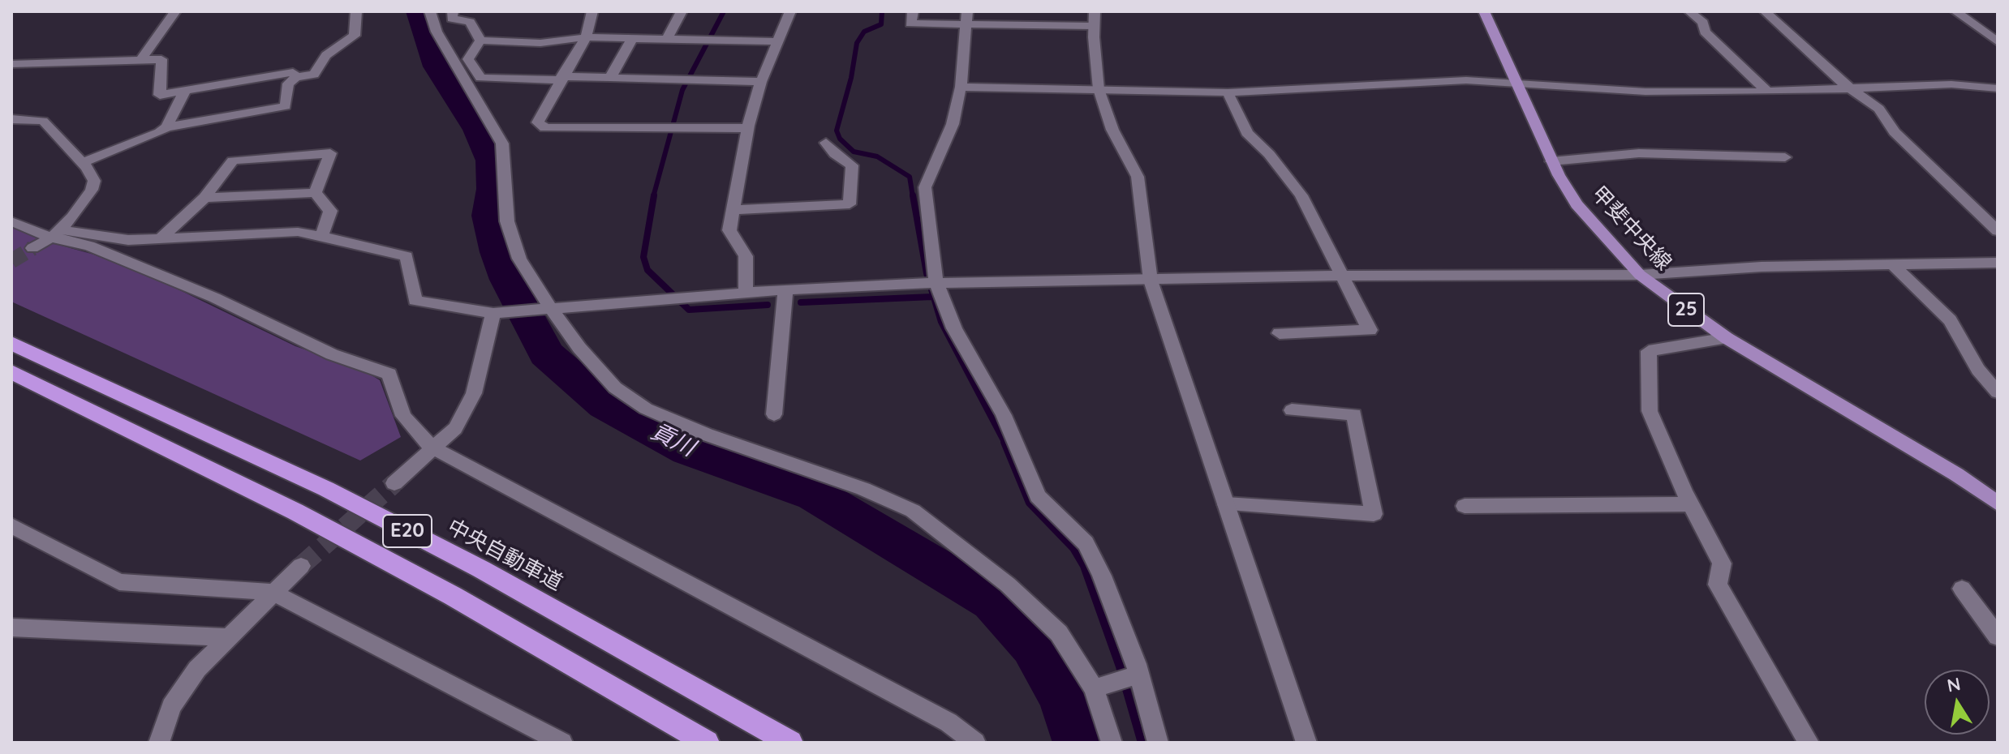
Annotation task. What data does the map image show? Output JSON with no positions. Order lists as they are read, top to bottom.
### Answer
{
  "streets": {
    "highway": ["E20", "中央自動車道"],
    "main road": ["甲斐中央線", "25"]
  },
  "water": ["貢川"],
  "north": "top"
}
